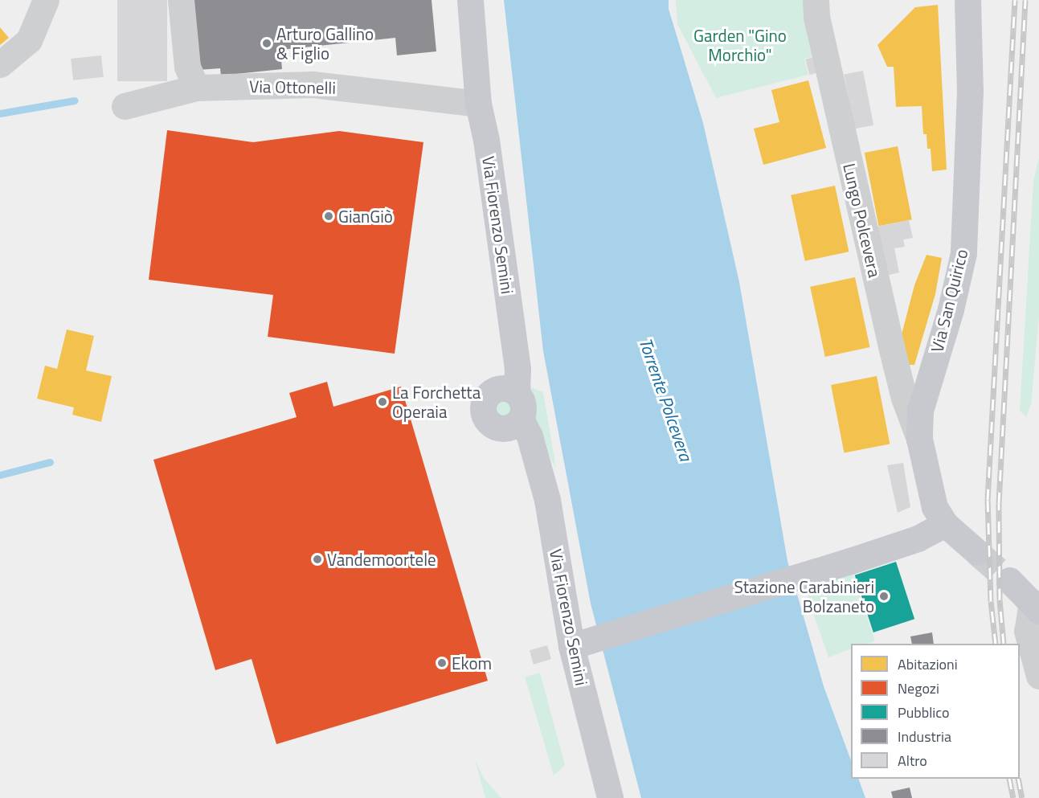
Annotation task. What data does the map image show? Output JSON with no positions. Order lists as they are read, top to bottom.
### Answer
{
  "streets": {
    "main road": ["Via Fiorenzo Semini", "Via San Quirico"],
    "street": ["Via Ottonelli", "Lungo Polcevera"]
  },
  "crossings": [
    ["Via Ottonelli", "Via Fiorenzo Semini"],
    ["Lungo Polcevera", "Via San Quirico"]
  ],
  "water": ["Torrente Polcevera"],
  "parks": ["Garden \"Gino Morchio\""],
  "places": [
    "Arturo Gallino & Figlio",
    "GianGiò",
    "La Forchetta Operaia",
    "Vandemoortele",
    "Stazione Carabinieri Bolzaneto",
    "Ekom"
  ],
  "legend": [
    "Abitazioni",
    "Negozi",
    "Pubblico",
    "Industria",
    "Altro"
  ]
}
